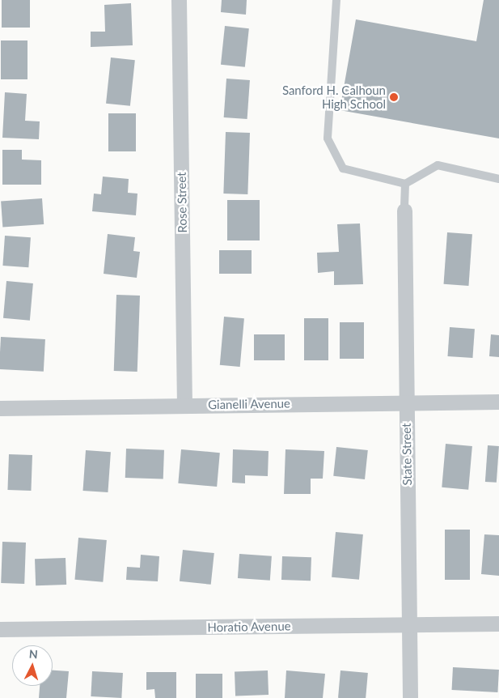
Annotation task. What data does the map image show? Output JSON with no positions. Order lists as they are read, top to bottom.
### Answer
{
  "streets": {
    "street": [
      "Rose Street",
      "Gianelli Avenue",
      "State Street",
      "Horatio Avenue"
    ]
  },
  "crossings": [
    ["Rose Street", "Gianelli Avenue"],
    ["Gianelli Avenue", "State Street"],
    ["State Street", "Horatio Avenue"]
  ],
  "places": ["Sanford H. Calhoun High School"],
  "north": "top"
}
